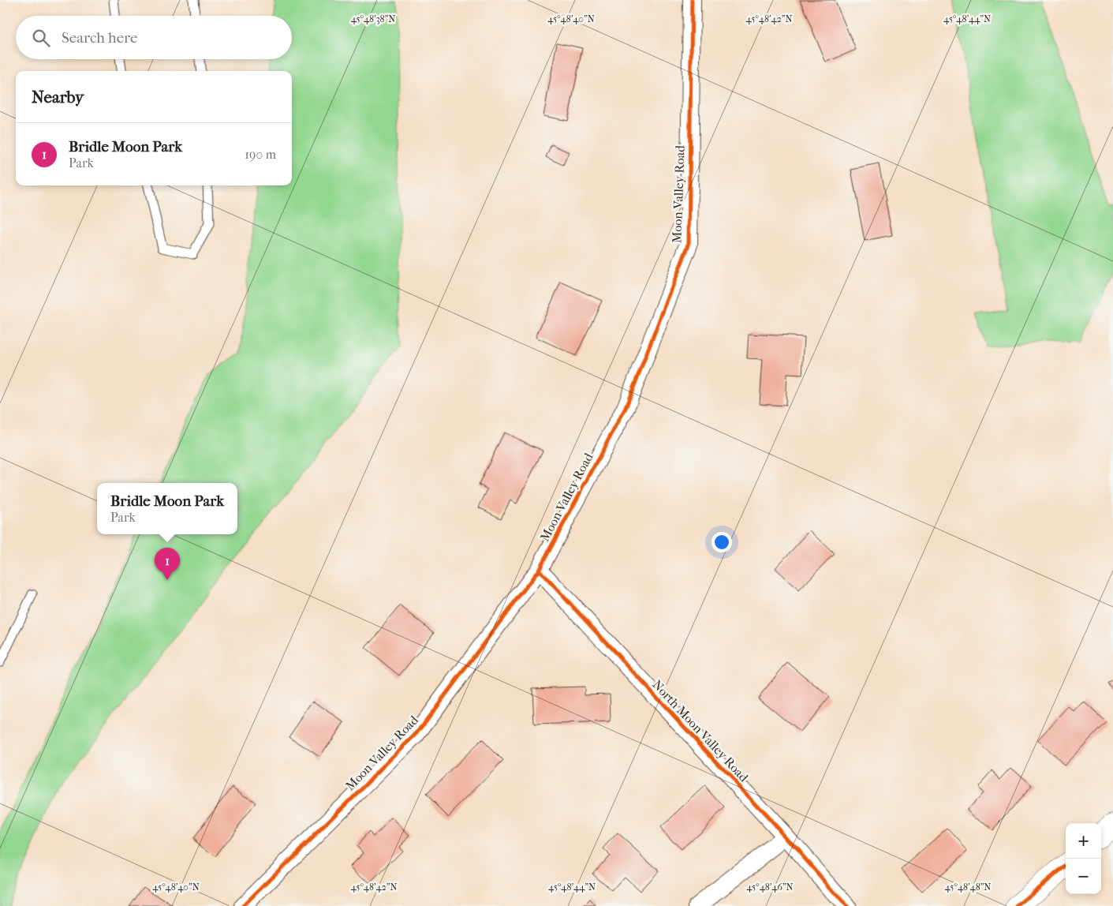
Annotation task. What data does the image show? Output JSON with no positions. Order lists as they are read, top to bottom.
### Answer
{
  "streets": {
    "street": ["Moon Valley Road", "North Moon Valley Road"]
  },
  "crossings": [
    ["Moon Valley Road", "North Moon Valley Road"]
  ],
  "page": {
    "search": "Search here",
    "heading": "Nearby",
    "list": [
      {
        "mark": "1",
        "name": "Bridle Moon Park",
        "note": "Park",
        "value": "190 m"
      }
    ],
    "popup": ["Bridle Moon Park", "Park"],
    "pins": "1",
    "map_buttons": ["+", "−"]
  },
  "coordinates": [
    "45°48'40\"N",
    "45°48'42\"N",
    "45°48'38\"N",
    "45°48'44\"N",
    "45°48'46\"N",
    "45°48'48\"N"
  ]
}
